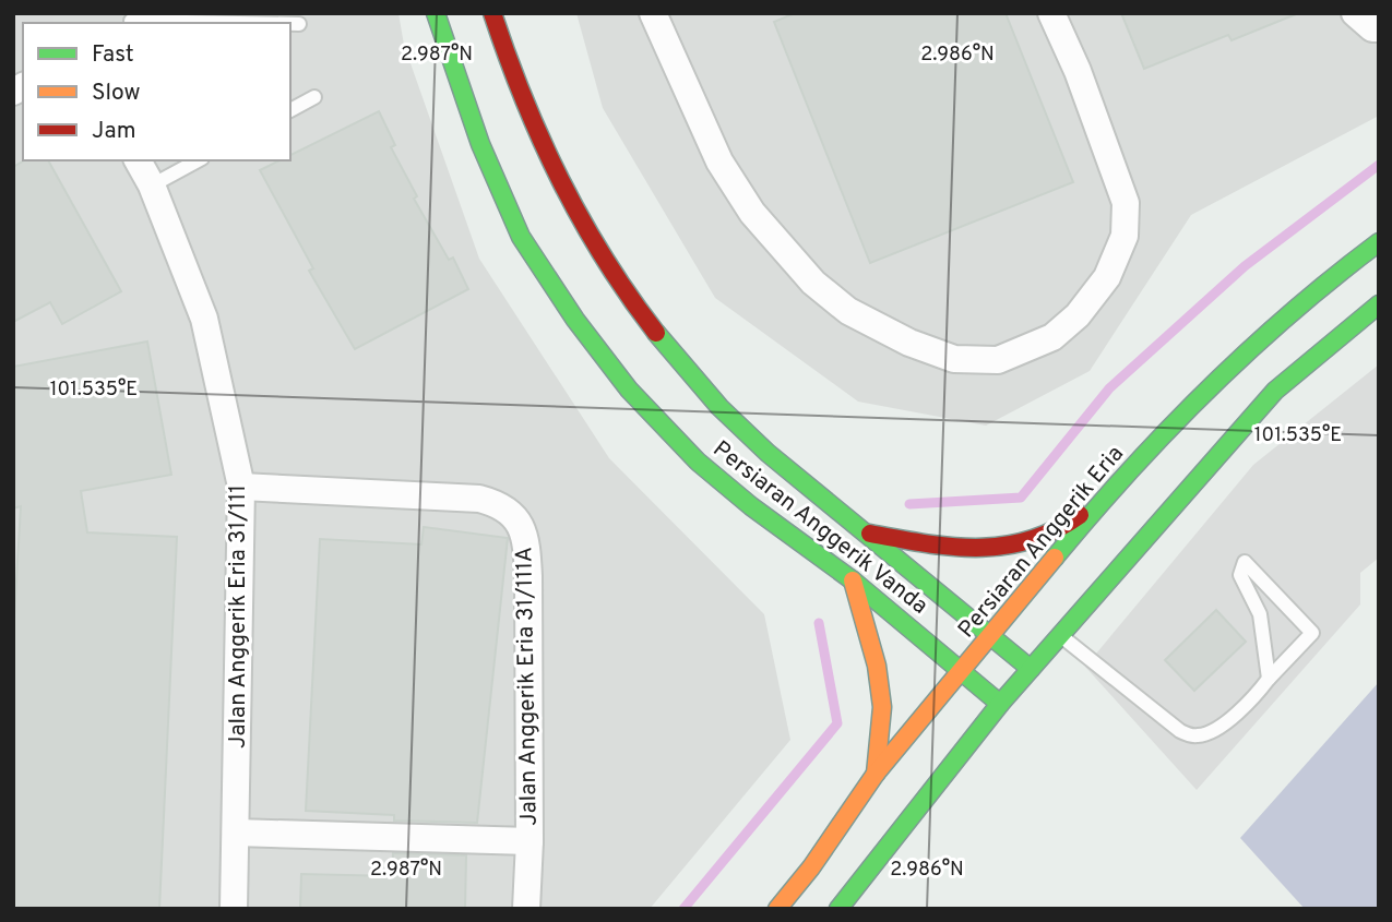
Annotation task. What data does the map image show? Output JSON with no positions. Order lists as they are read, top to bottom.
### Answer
{
  "streets": {
    "main road": ["Persiaran Anggerik Vanda", "Persiaran Anggerik Eria"],
    "street": ["Jalan Anggerik Eria 31/111", "Jalan Anggerik Eria 31/111A"]
  },
  "crossings": [
    ["Persiaran Anggerik Vanda", "Persiaran Anggerik Eria"],
    ["Jalan Anggerik Eria 31/111", "Jalan Anggerik Eria 31/111A"]
  ],
  "legend": ["Fast", "Slow", "Jam"],
  "coordinates": ["2.987°N", "2.986°N", "101.535°E"]
}
